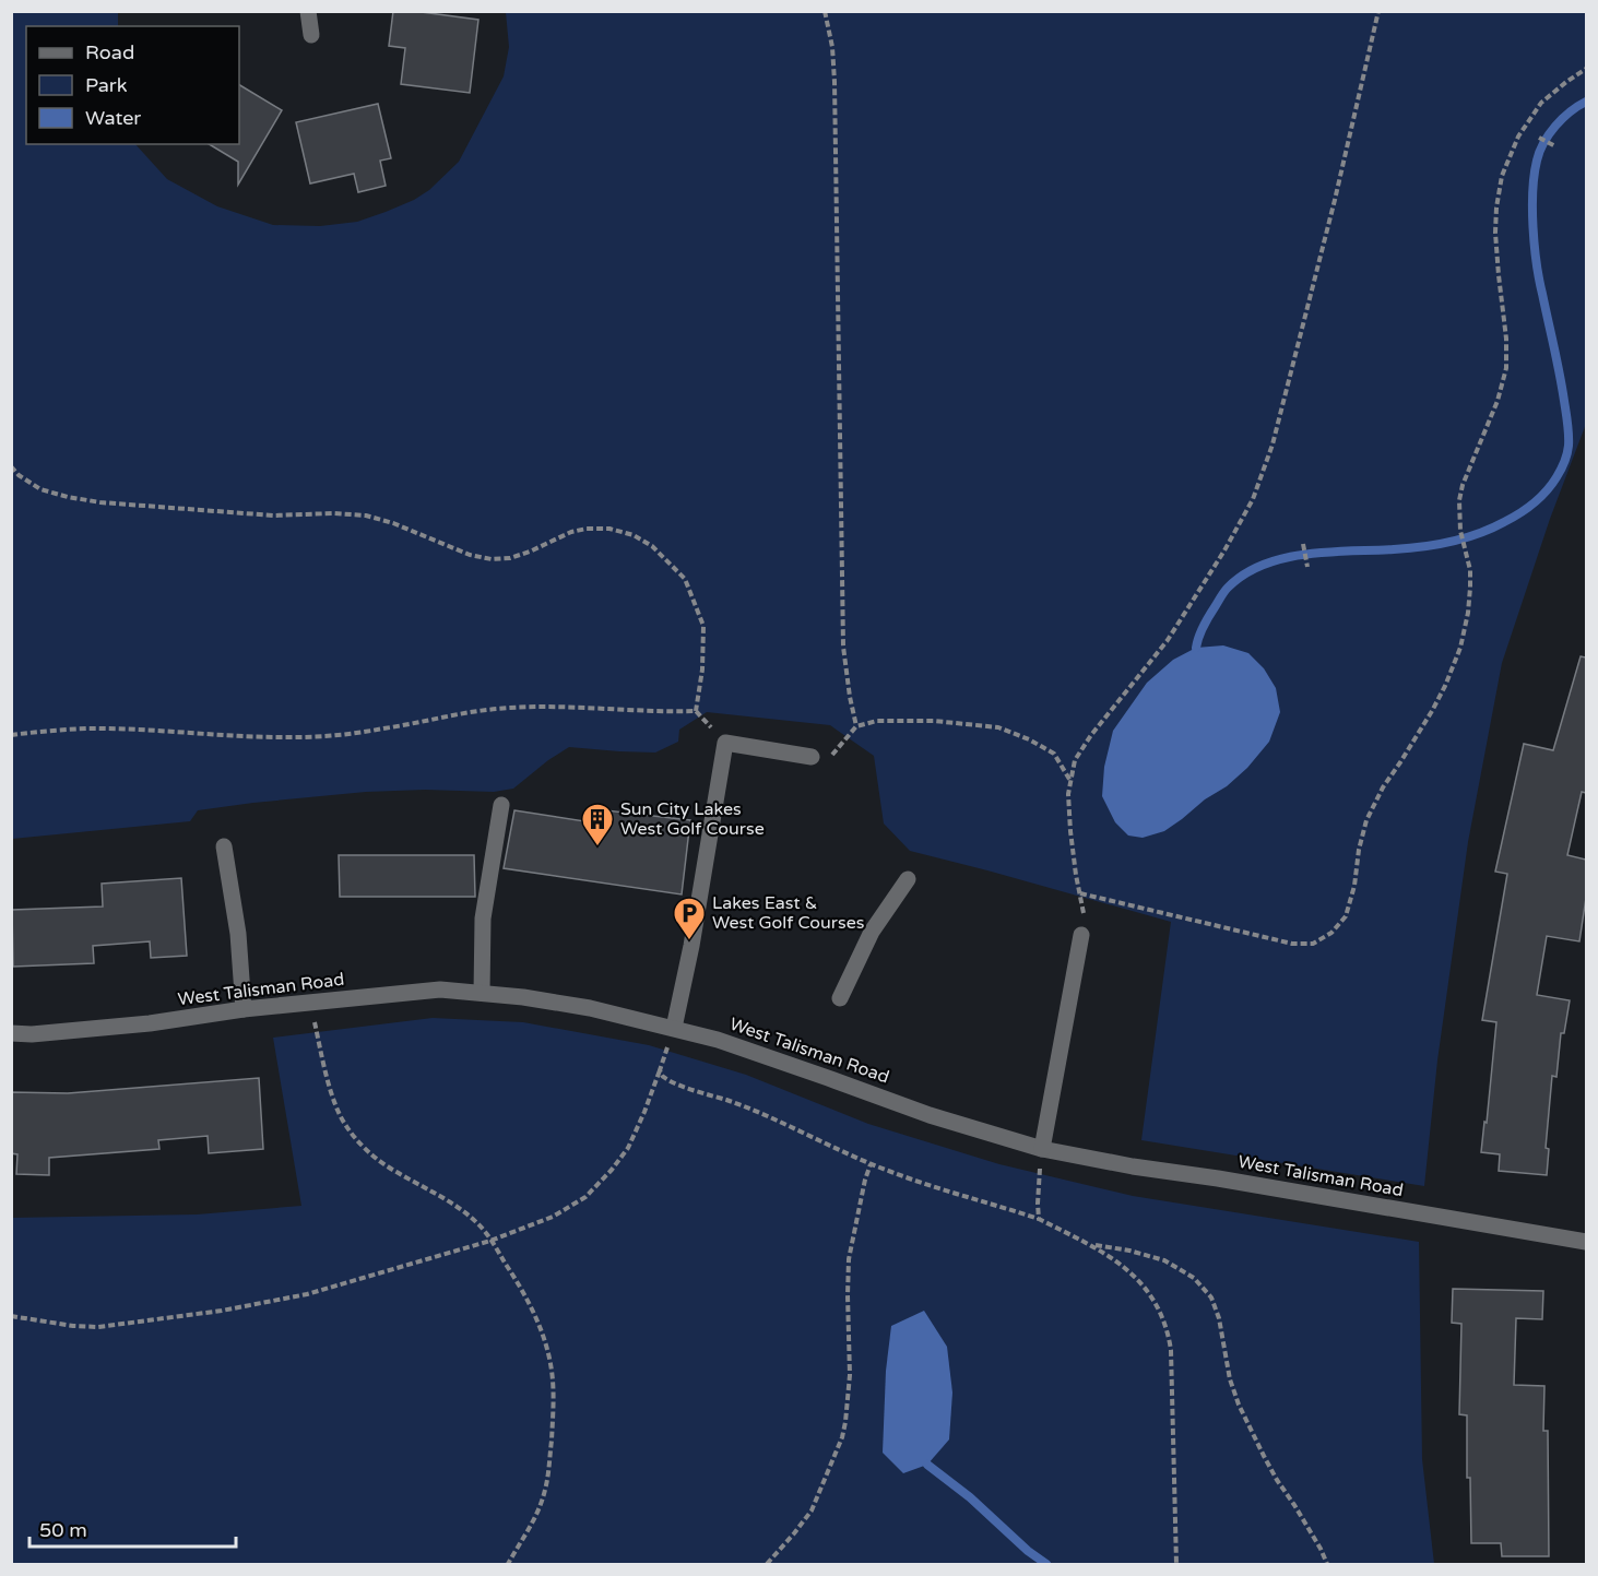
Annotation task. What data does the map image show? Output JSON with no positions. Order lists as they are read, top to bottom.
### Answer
{
  "streets": {
    "street": ["West Talisman Road"]
  },
  "places": {
    "building": ["Sun City Lakes West Golf Course"],
    "parking": ["Lakes East & West Golf Courses"]
  },
  "legend": ["Road", "Park", "Water"],
  "scale_bar": "50 m"
}
